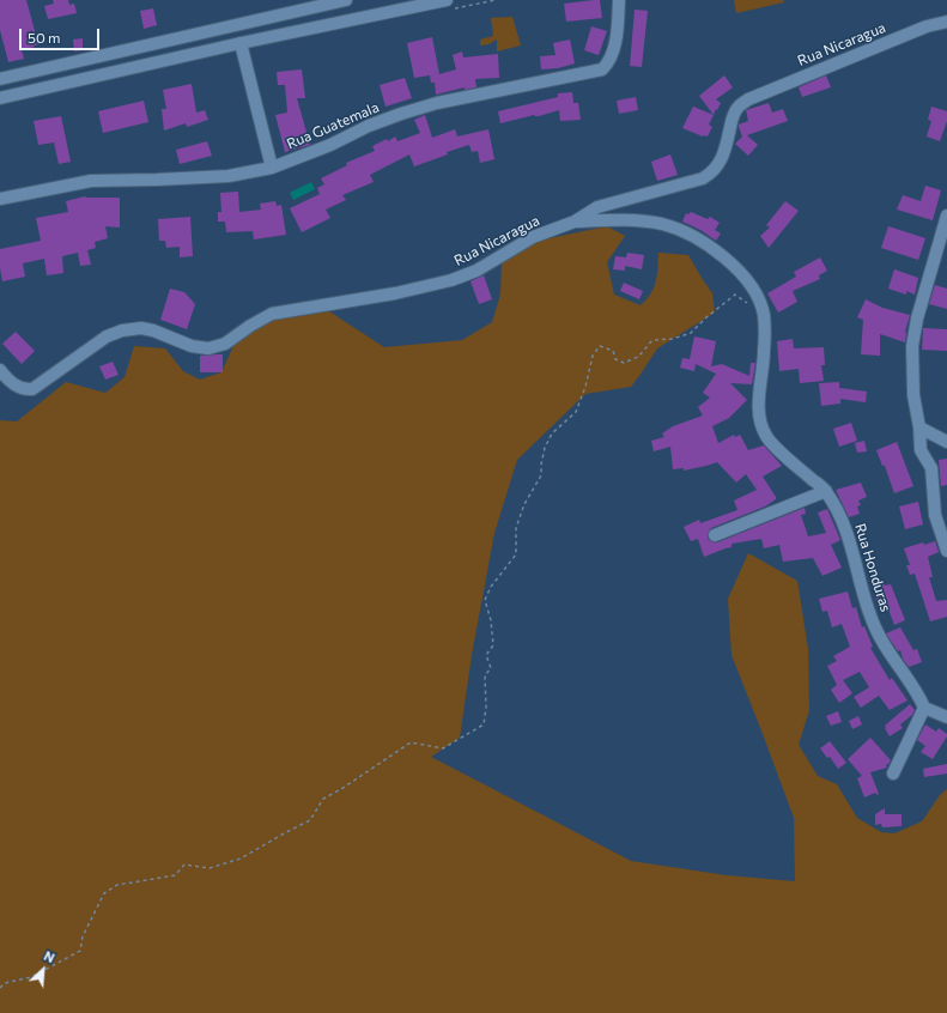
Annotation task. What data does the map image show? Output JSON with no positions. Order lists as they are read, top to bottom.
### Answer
{
  "streets": {
    "street": ["Rua Nicaragua", "Rua Guatemala", "Rua Honduras"]
  },
  "crossings": [
    ["Rua Nicaragua", "Rua Honduras"]
  ],
  "scale_bar": "50 m",
  "north": "top right"
}
